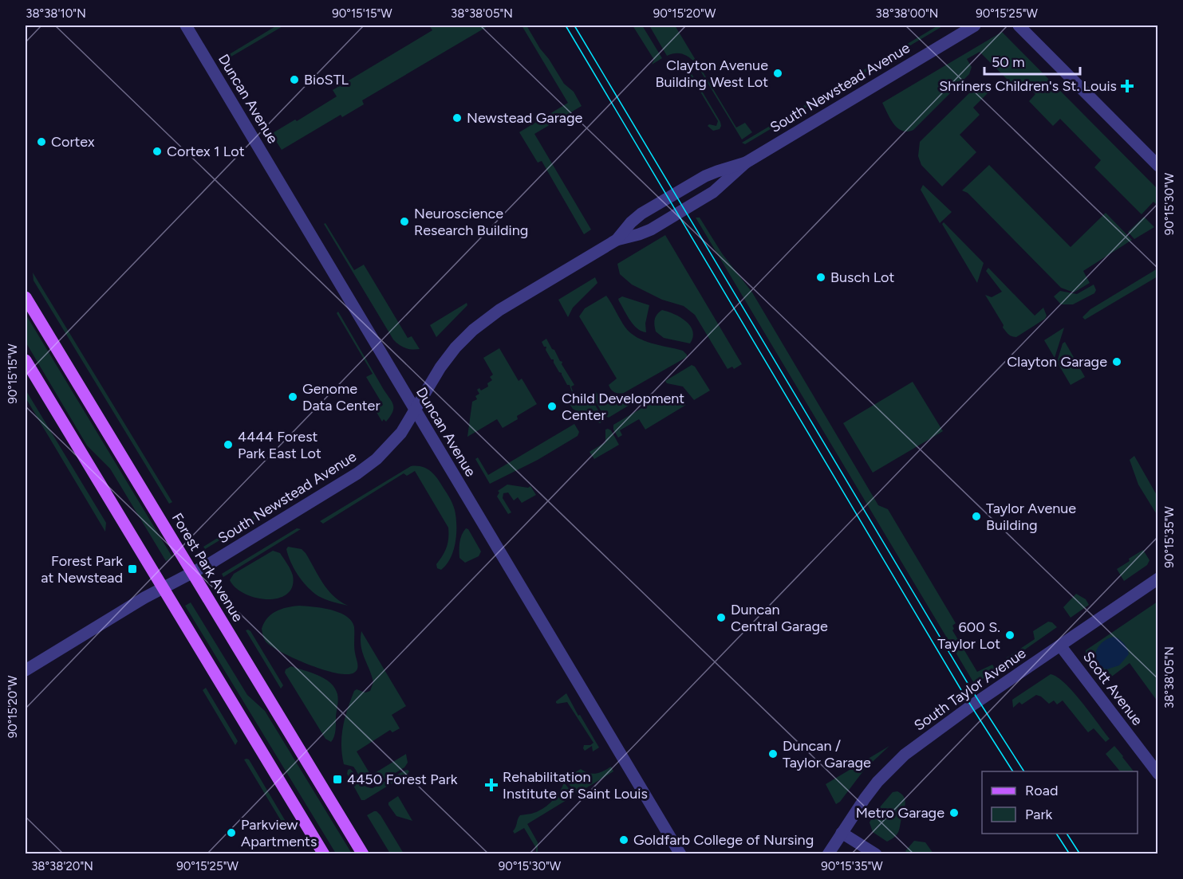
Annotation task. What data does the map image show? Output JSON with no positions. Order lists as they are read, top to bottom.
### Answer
{
  "streets": {
    "main road": ["Forest Park Avenue"],
    "street": [
      "South Newstead Avenue",
      "Duncan Avenue",
      "Scott Avenue",
      "South Taylor Avenue"
    ]
  },
  "crossings": [
    ["South Newstead Avenue", "Duncan Avenue"],
    ["South Newstead Avenue", "Forest Park Avenue"],
    ["Scott Avenue", "South Taylor Avenue"]
  ],
  "places": {
    "other": [
      "Clayton Avenue Building West Lot",
      "BioSTL",
      "Newstead Garage",
      "Cortex",
      "Cortex 1 Lot",
      "Neuroscience Research Building",
      "Busch Lot",
      "Clayton Garage",
      "Genome Data Center",
      "Child Development Center",
      "4444 Forest Park East Lot",
      "Taylor Avenue Building",
      "Duncan Central Garage",
      "600 S. Taylor Lot",
      "Duncan / Taylor Garage",
      "Metro Garage",
      "Parkview Apartments",
      "Goldfarb College of Nursing"
    ],
    "health": ["Shriners Children's St. Louis", "Rehabilitation Institute of Saint Louis"],
    "transit": ["Forest Park at Newstead", "4450 Forest Park"]
  },
  "legend": ["Road", "Park"],
  "scale_bar": "50 m",
  "coordinates": [
    "38°38'10\"N",
    "90°15'15\"W",
    "38°38'05\"N",
    "90°15'20\"W",
    "38°38'00\"N",
    "90°15'25\"W",
    "90°15'30\"W",
    "90°15'35\"W",
    "38°38'20\"N"
  ]
}
